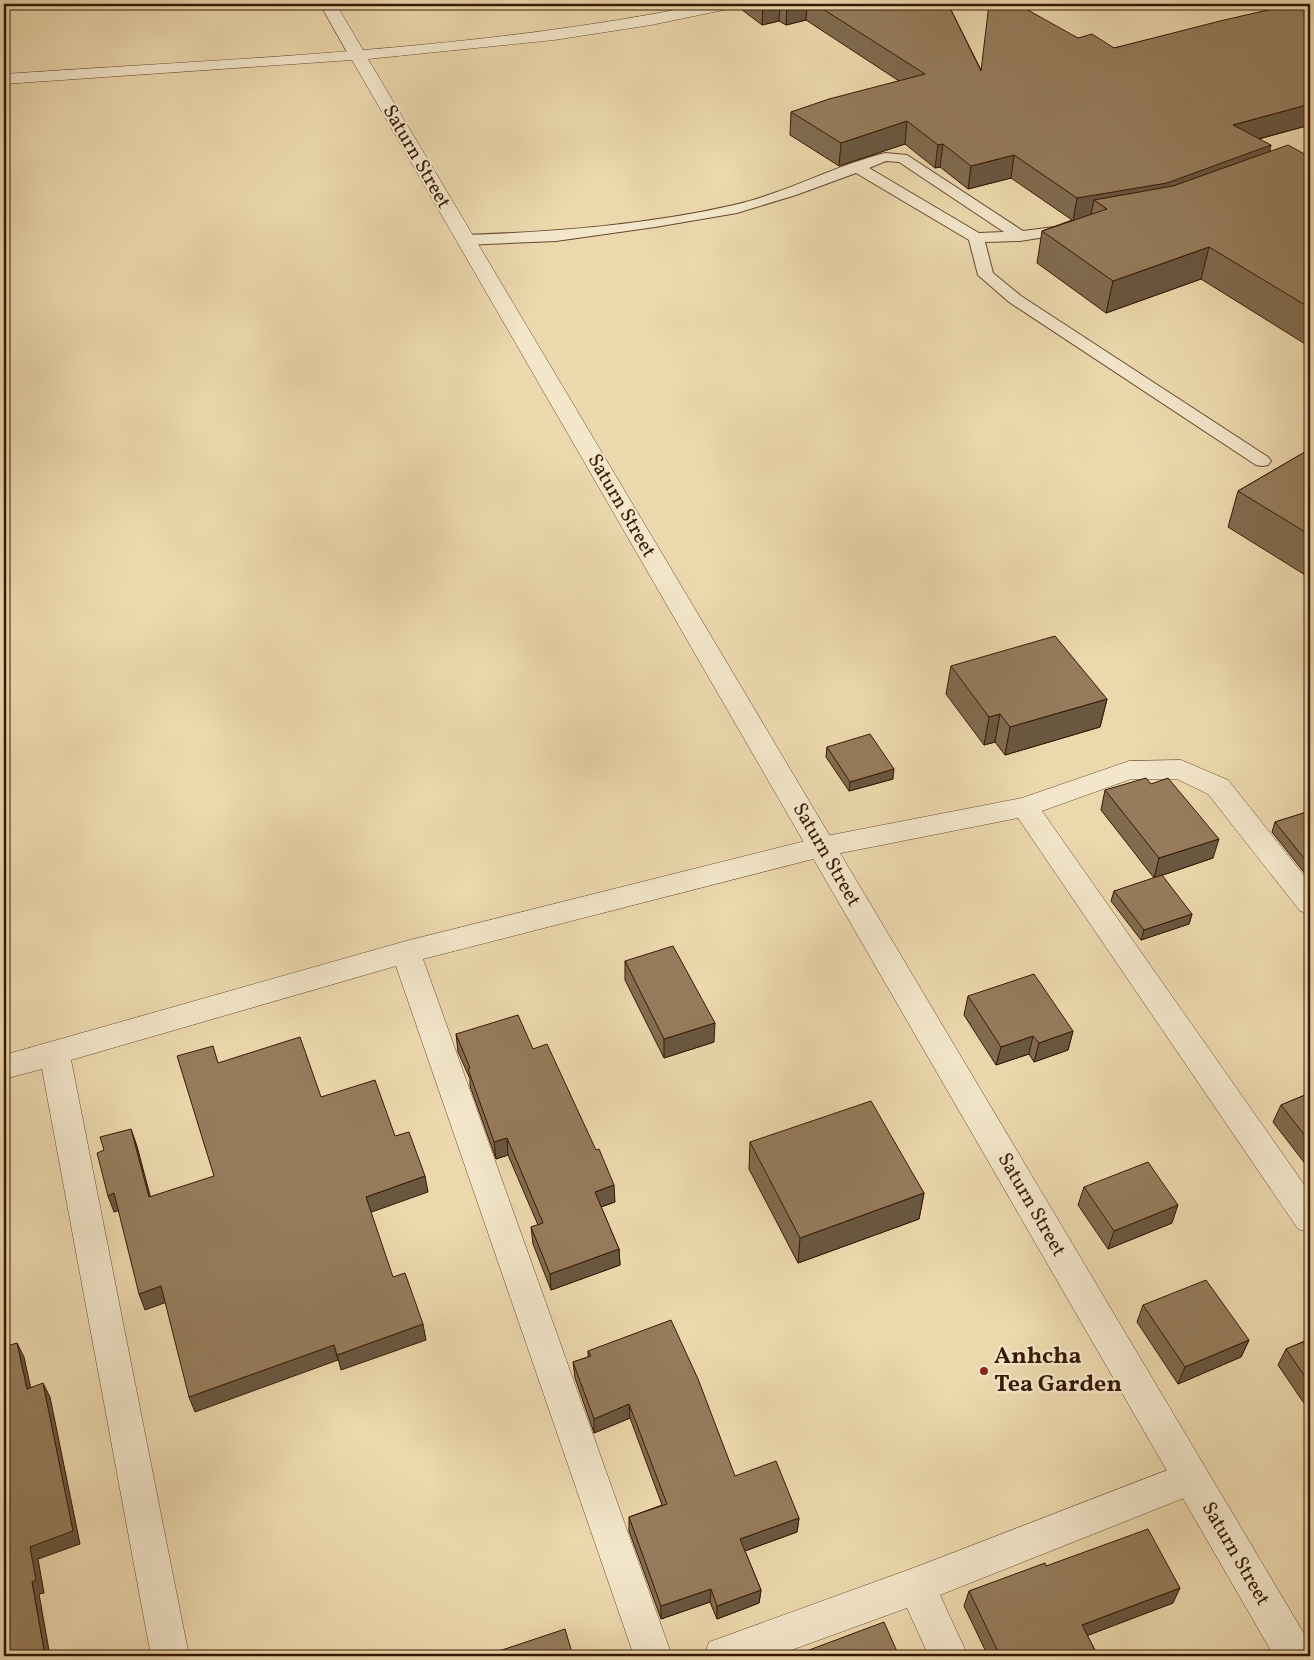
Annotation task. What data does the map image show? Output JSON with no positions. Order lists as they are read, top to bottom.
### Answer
{
  "streets": {
    "street": ["Saturn Street"]
  },
  "places": ["Anhcha Tea Garden"]
}
